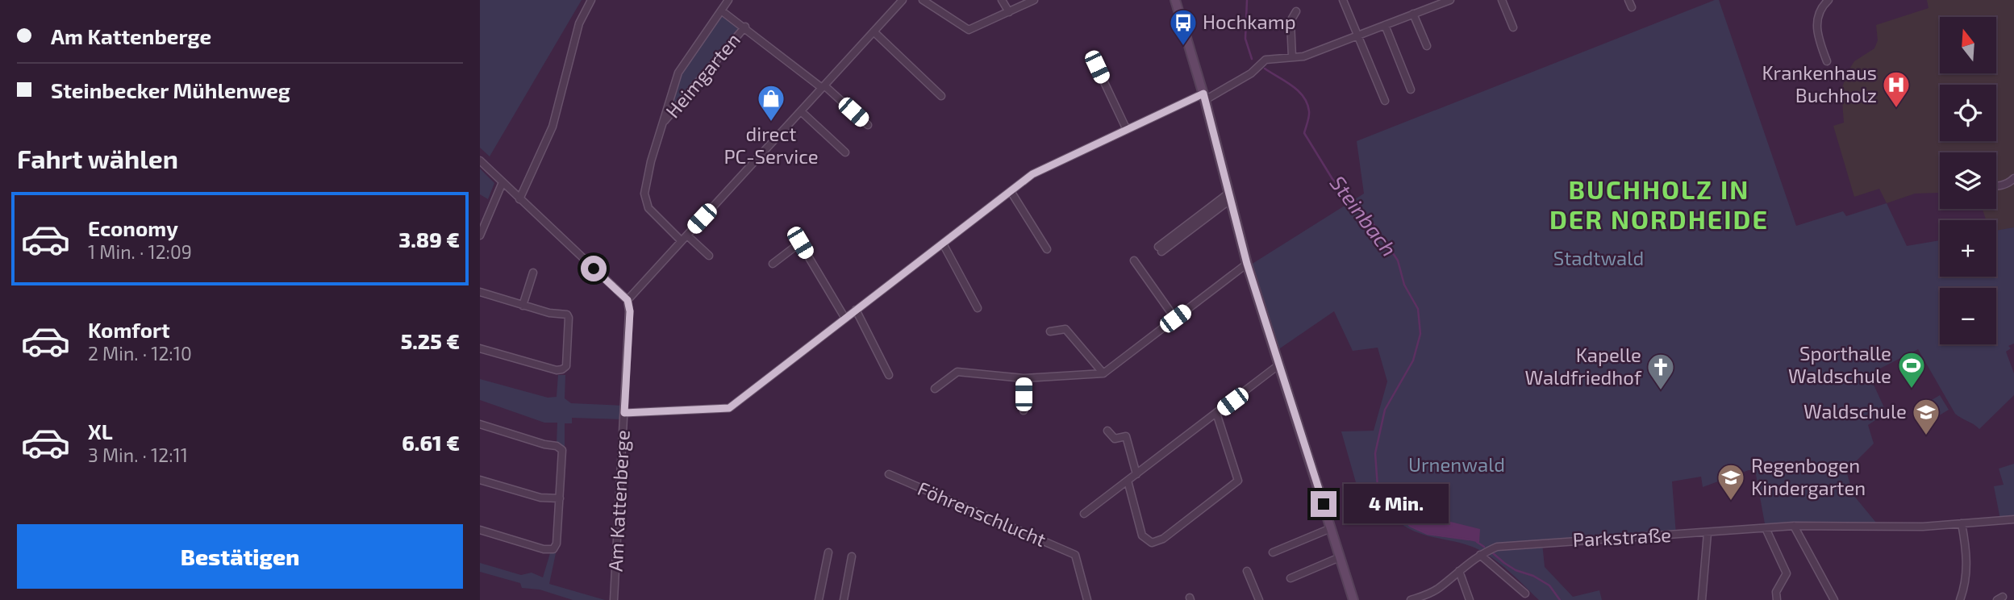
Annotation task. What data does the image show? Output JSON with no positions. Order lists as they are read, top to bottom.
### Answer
{
  "streets": {
    "street": [
      "Heimgarten",
      "Am Kattenberge",
      "Föhrenschlucht",
      "Parkstraße"
    ]
  },
  "districts": ["BUCHHOLZ IN DER NORDHEIDE"],
  "water": ["Steinbach"],
  "parks": ["Stadtwald", "Urnenwald"],
  "places": {
    "bus stop": ["Hochkamp"],
    "hospital": ["Krankenhaus Buchholz"],
    "shop": ["direct PC-Service"],
    "sports": ["Sporthalle Waldschule"],
    "church": ["Kapelle Waldfriedhof"],
    "school or university": ["Waldschule", "Regenbogen Kindergarten"]
  },
  "north": "top",
  "page": {
    "banner": ["Am Kattenberge", "Steinbecker Mühlenweg"],
    "map_buttons": ["+", "−"],
    "heading": "Fahrt wählen",
    "list": [
      {
        "name": "Economy",
        "note": "1 Min. · 12:09",
        "value": "3.89 €"
      },
      {
        "name": "Komfort",
        "note": "2 Min. · 12:10",
        "value": "5.25 €"
      },
      {
        "name": "XL",
        "note": "3 Min. · 12:11",
        "value": "6.61 €"
      }
    ],
    "bubble": "4 Min.",
    "buttons": "Bestätigen"
  }
}
